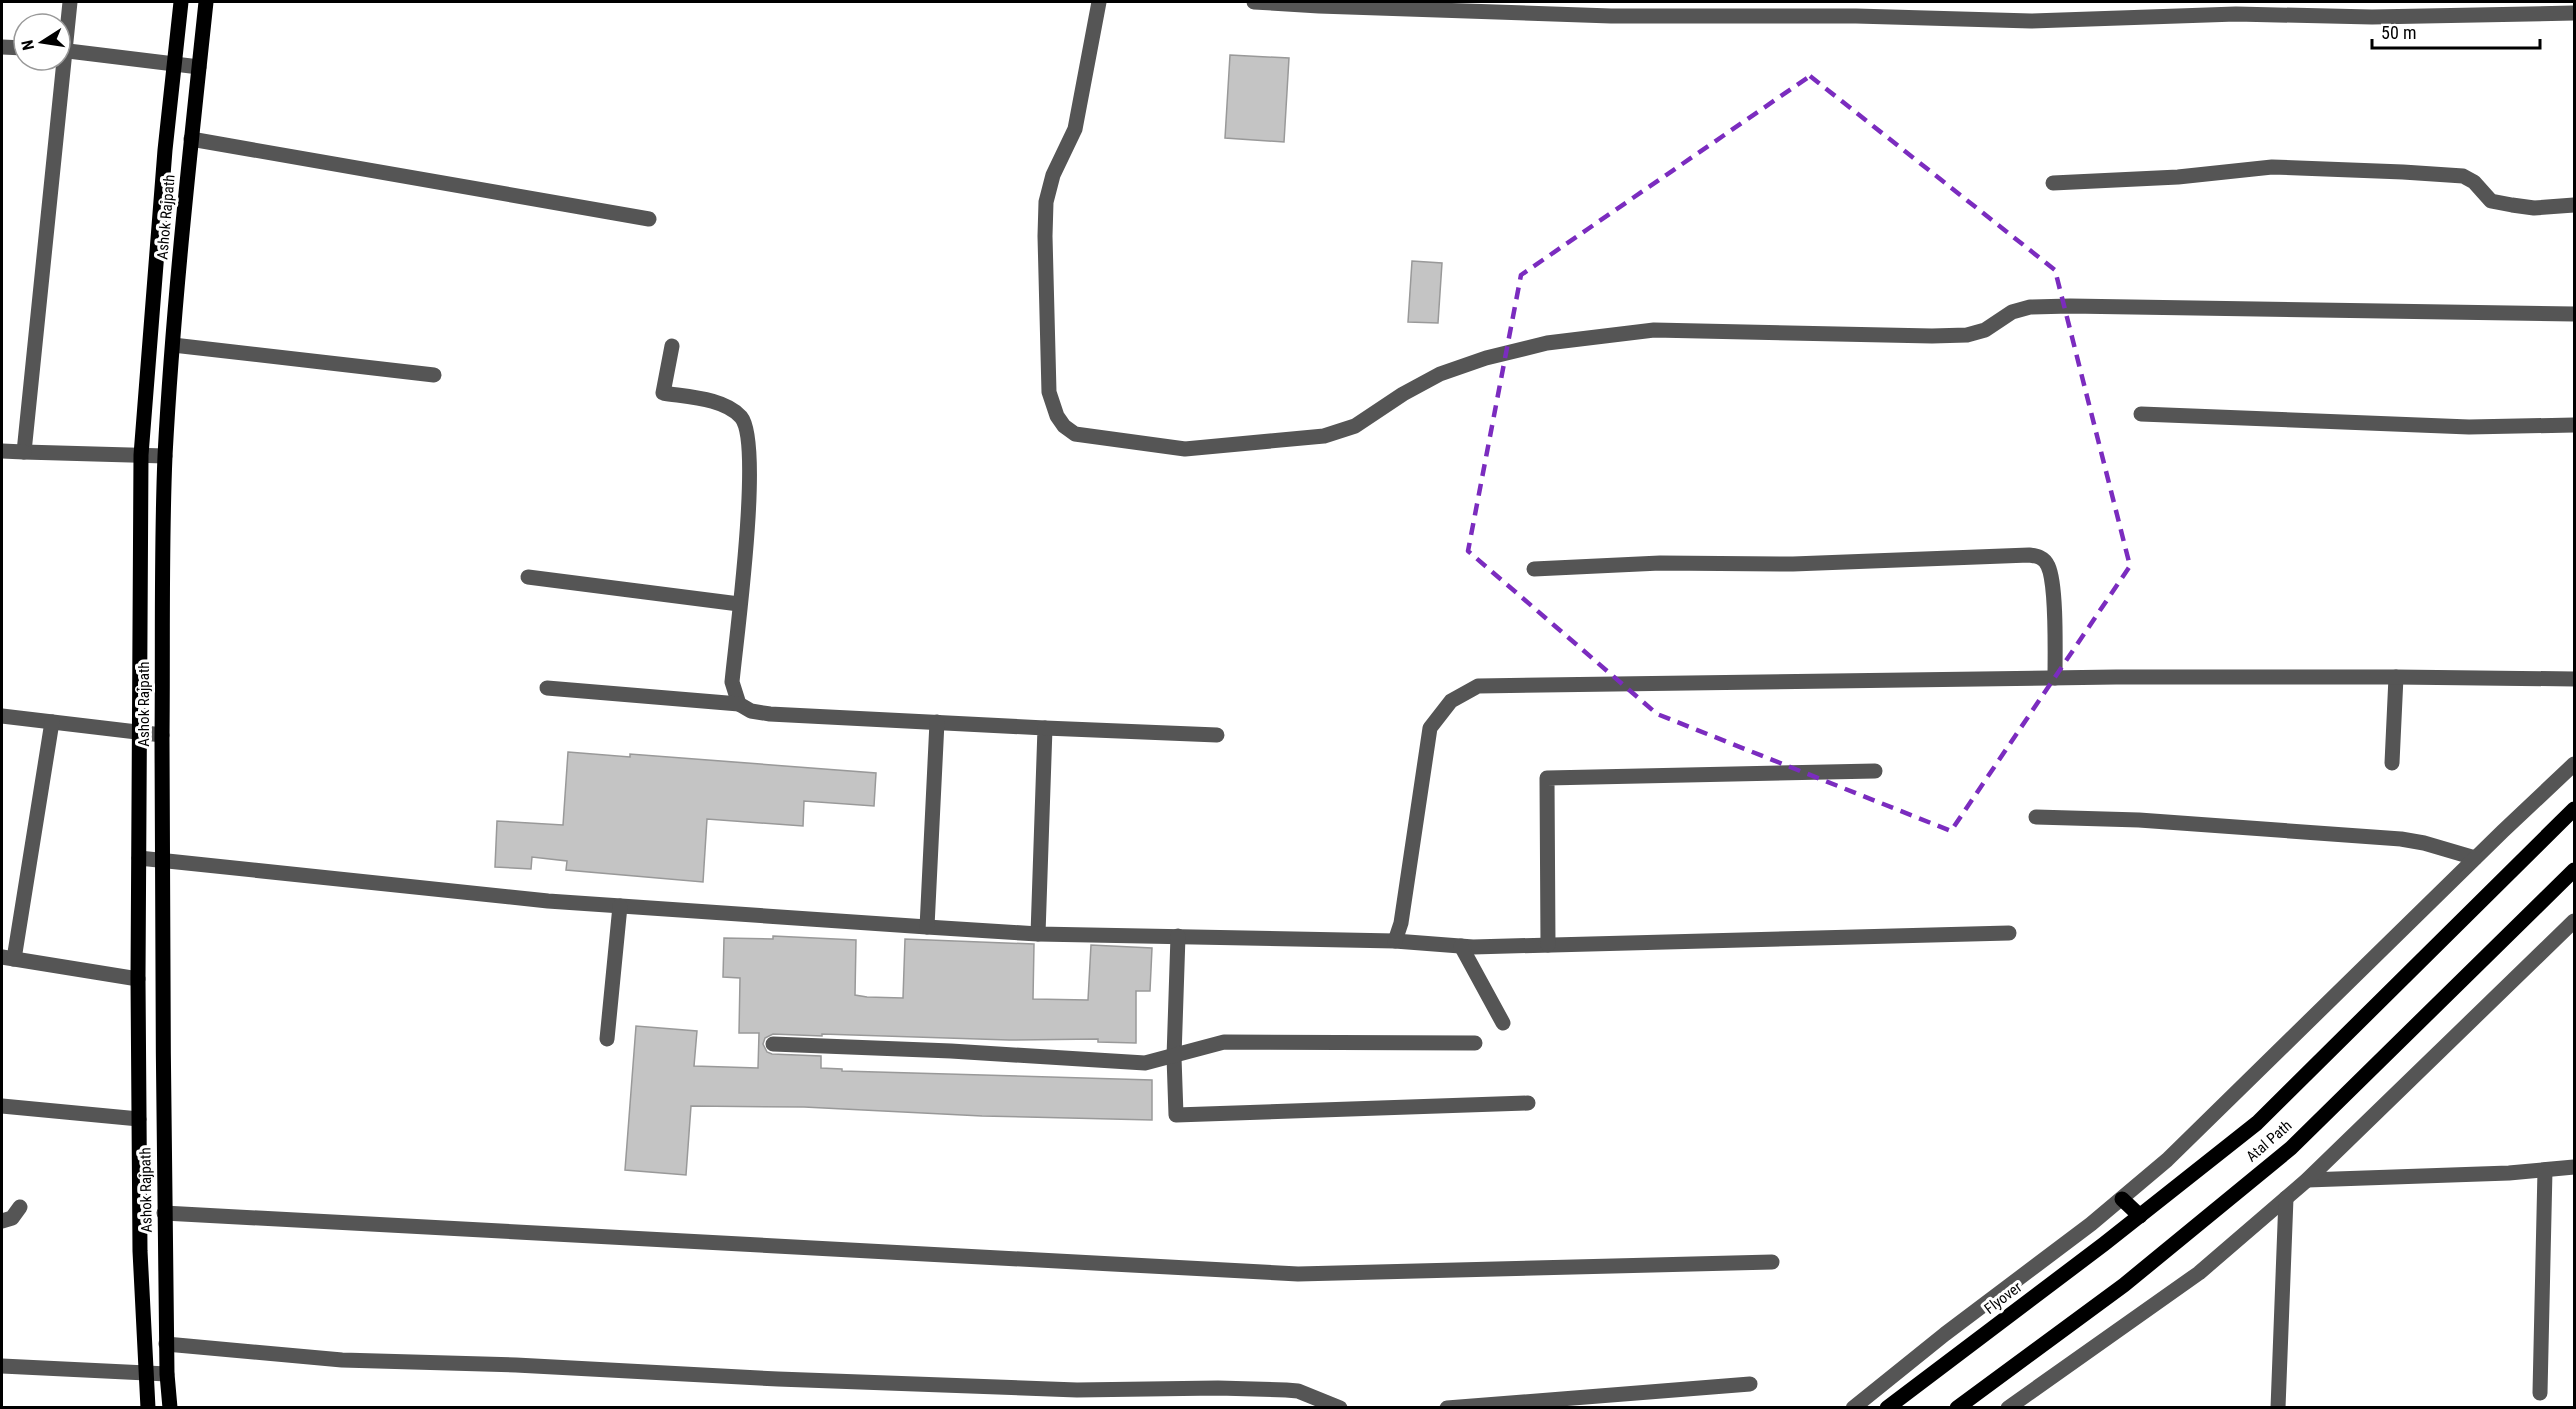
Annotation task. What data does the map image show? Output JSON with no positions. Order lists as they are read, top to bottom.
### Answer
{
  "streets": {
    "main road": ["Ashok Rajpath", "Atal Path", "Flyover"]
  },
  "scale_bar": "50 m",
  "north": "left"
}
